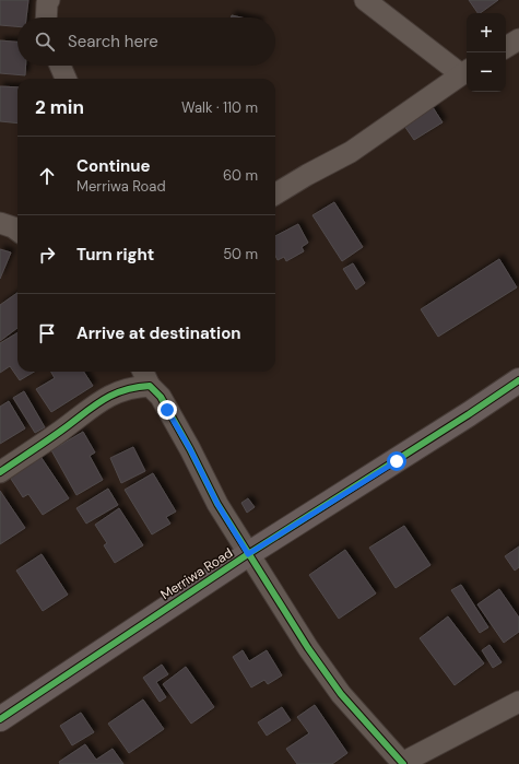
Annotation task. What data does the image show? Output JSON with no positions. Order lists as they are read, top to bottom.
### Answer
{
  "streets": {
    "street": ["Merriwa Road"]
  },
  "page": {
    "map_buttons": ["+", "−"],
    "search": "Search here",
    "heading": ["2 min", "Walk · 110 m"],
    "list": [
      ["Continue", "Merriwa Road", "60 m"],
      ["Turn right", "50 m"],
      "Arrive at destination"
    ]
  }
}
